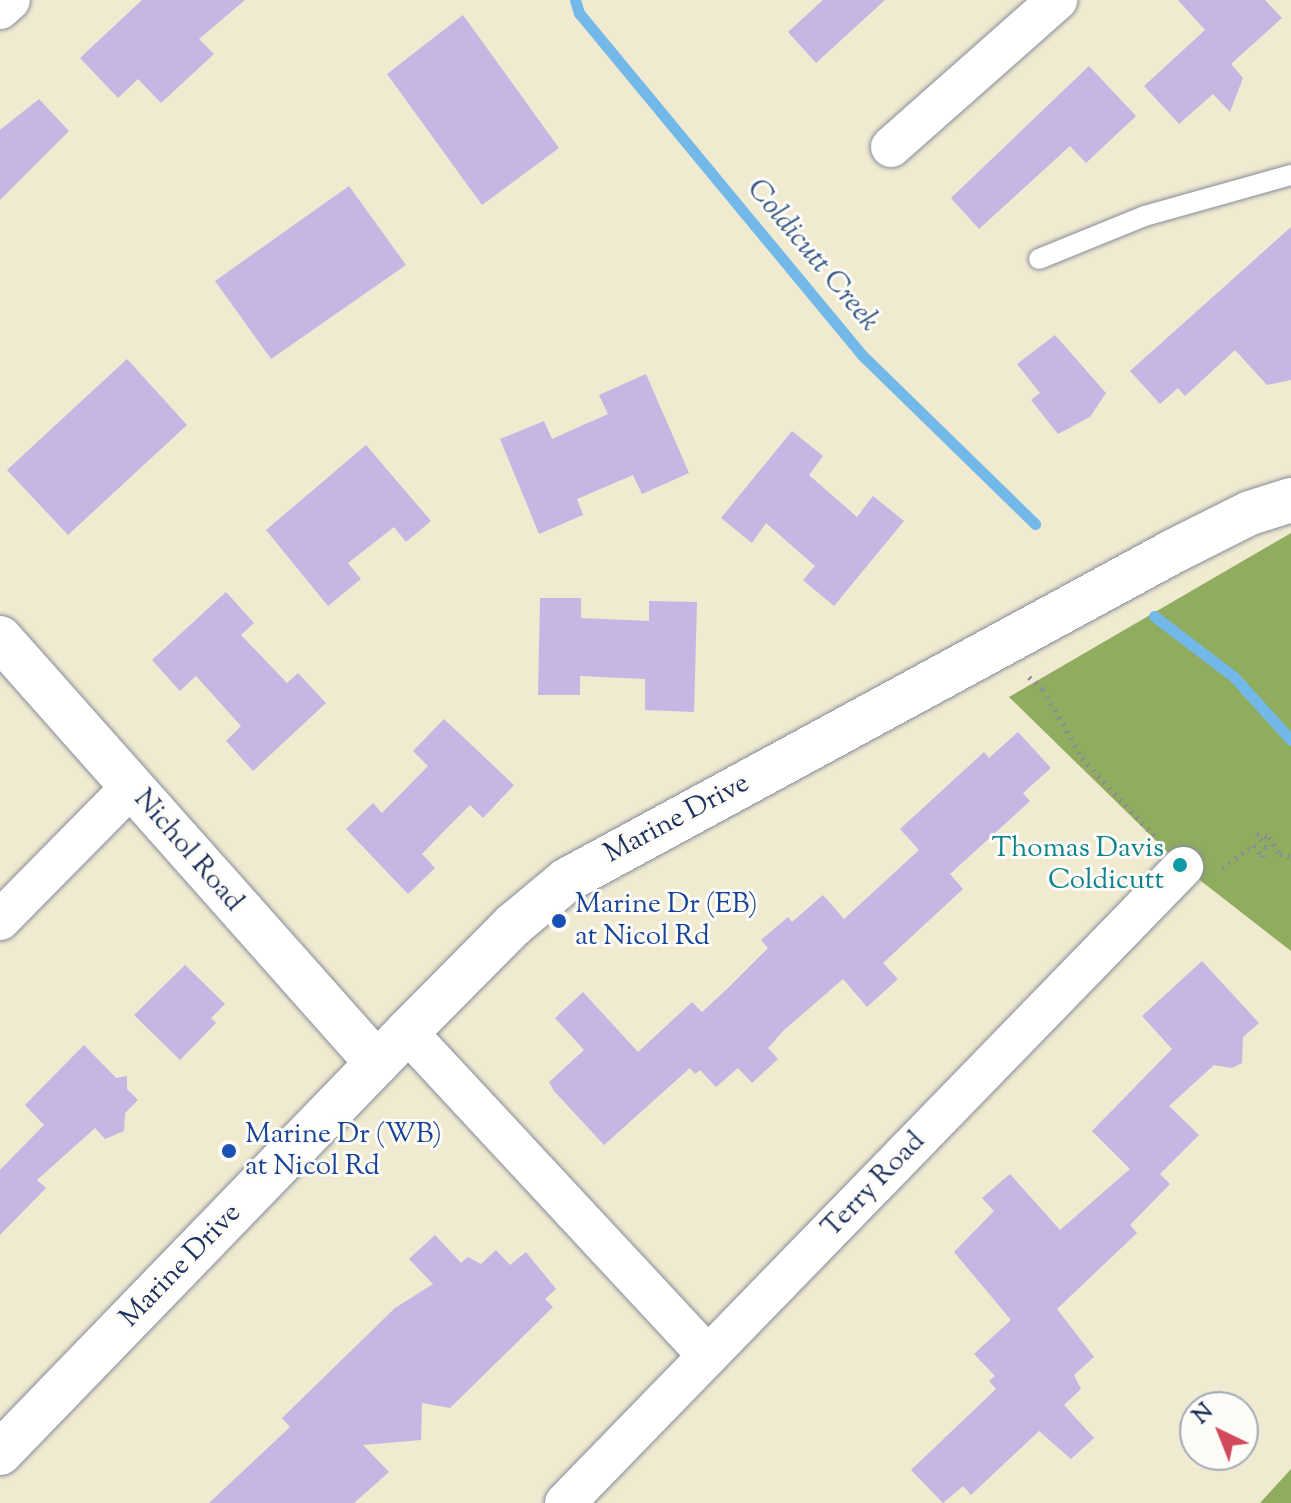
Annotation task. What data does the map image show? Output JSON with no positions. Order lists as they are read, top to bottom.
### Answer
{
  "streets": {
    "street": ["Marine Drive", "Nichol Road", "Terry Road"]
  },
  "crossings": [
    ["Marine Drive", "Nichol Road"]
  ],
  "water": ["Coldicutt Creek"],
  "places": ["Thomas Davis Coldicutt", "Marine Dr (EB) at Nicol Rd", "Marine Dr (WB) at Nicol Rd"],
  "north": "top left"
}
